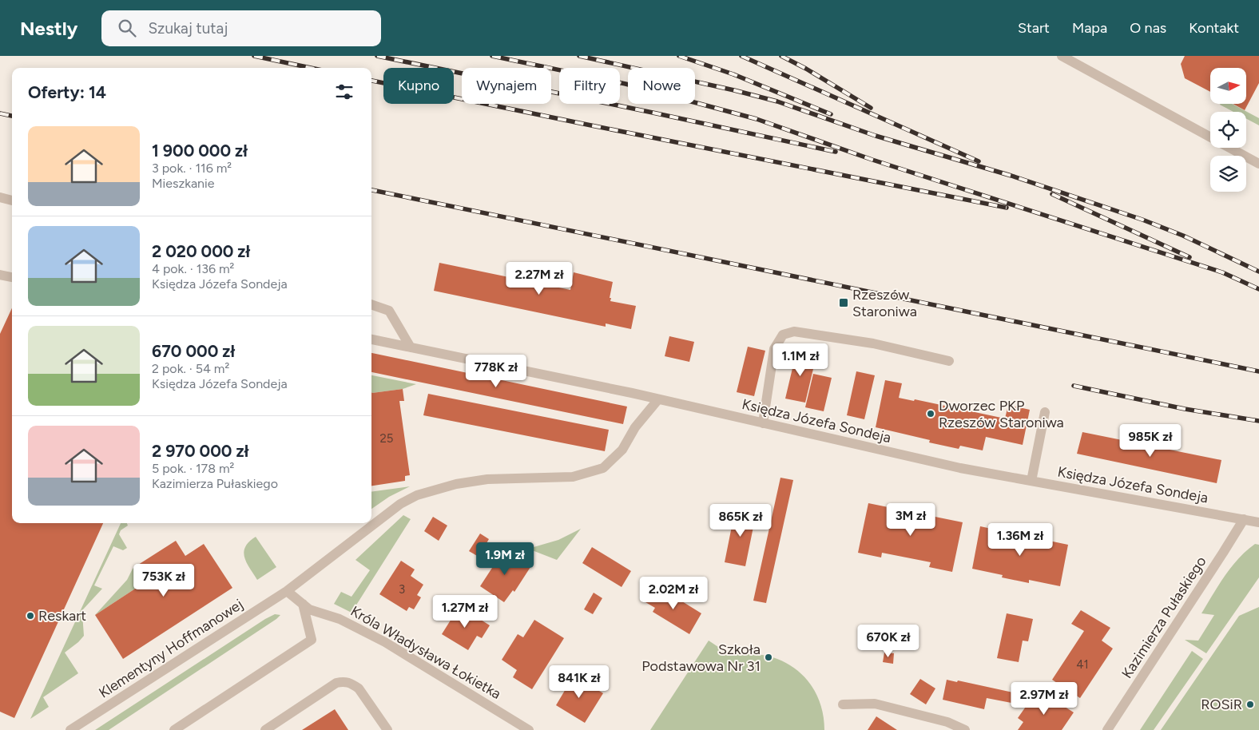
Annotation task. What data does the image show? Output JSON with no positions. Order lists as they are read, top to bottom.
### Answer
{
  "streets": {
    "street": [
      "Księdza Józefa Sondeja",
      "Kazimierza Pułaskiego",
      "Klementyny Hoffmanowej",
      "Króla Władysława Łokietka"
    ]
  },
  "crossings": [
    ["Księdza Józefa Sondeja", "Kazimierza Pułaskiego"],
    ["Księdza Józefa Sondeja", "Klementyny Hoffmanowej"],
    ["Klementyny Hoffmanowej", "Króla Władysława Łokietka"]
  ],
  "places": {
    "transit": ["Rzeszów Staroniwa"],
    "other": [
      "Dworzec PKP Rzeszów Staroniwa",
      "Reskart",
      "Szkoła Podstawowa Nr 31",
      "ROSiR"
    ]
  },
  "house_numbers": ["25", "3", "41"],
  "north": "right",
  "page": {
    "header": "Nestly",
    "search": "Szukaj tutaj",
    "nav": [
      "Start",
      "Mapa",
      "O nas",
      "Kontakt"
    ],
    "chip": [
      "Kupno",
      "Wynajem",
      "Filtry",
      "Nowe"
    ],
    "heading": "Oferty: 14",
    "list": [
      {
        "name": "1 900 000 zł",
        "note": "3 pok. · 116 m² · Mieszkanie"
      },
      {
        "name": "2 020 000 zł",
        "note": "4 pok. · 136 m² · Księdza Józefa Sondeja"
      },
      {
        "name": "670 000 zł",
        "note": "2 pok. · 54 m² · Księdza Józefa Sondeja"
      },
      {
        "name": "2 970 000 zł",
        "note": "5 pok. · 178 m² · Kazimierza Pułaskiego"
      }
    ],
    "price": [
      "2.27M zł",
      "1.1M zł",
      "778K zł",
      "985K zł",
      "3M zł",
      "865K zł",
      "1.36M zł",
      "1.9M zł",
      "753K zł",
      "2.02M zł",
      "1.27M zł",
      "670K zł",
      "841K zł",
      "2.97M zł"
    ]
  }
}
